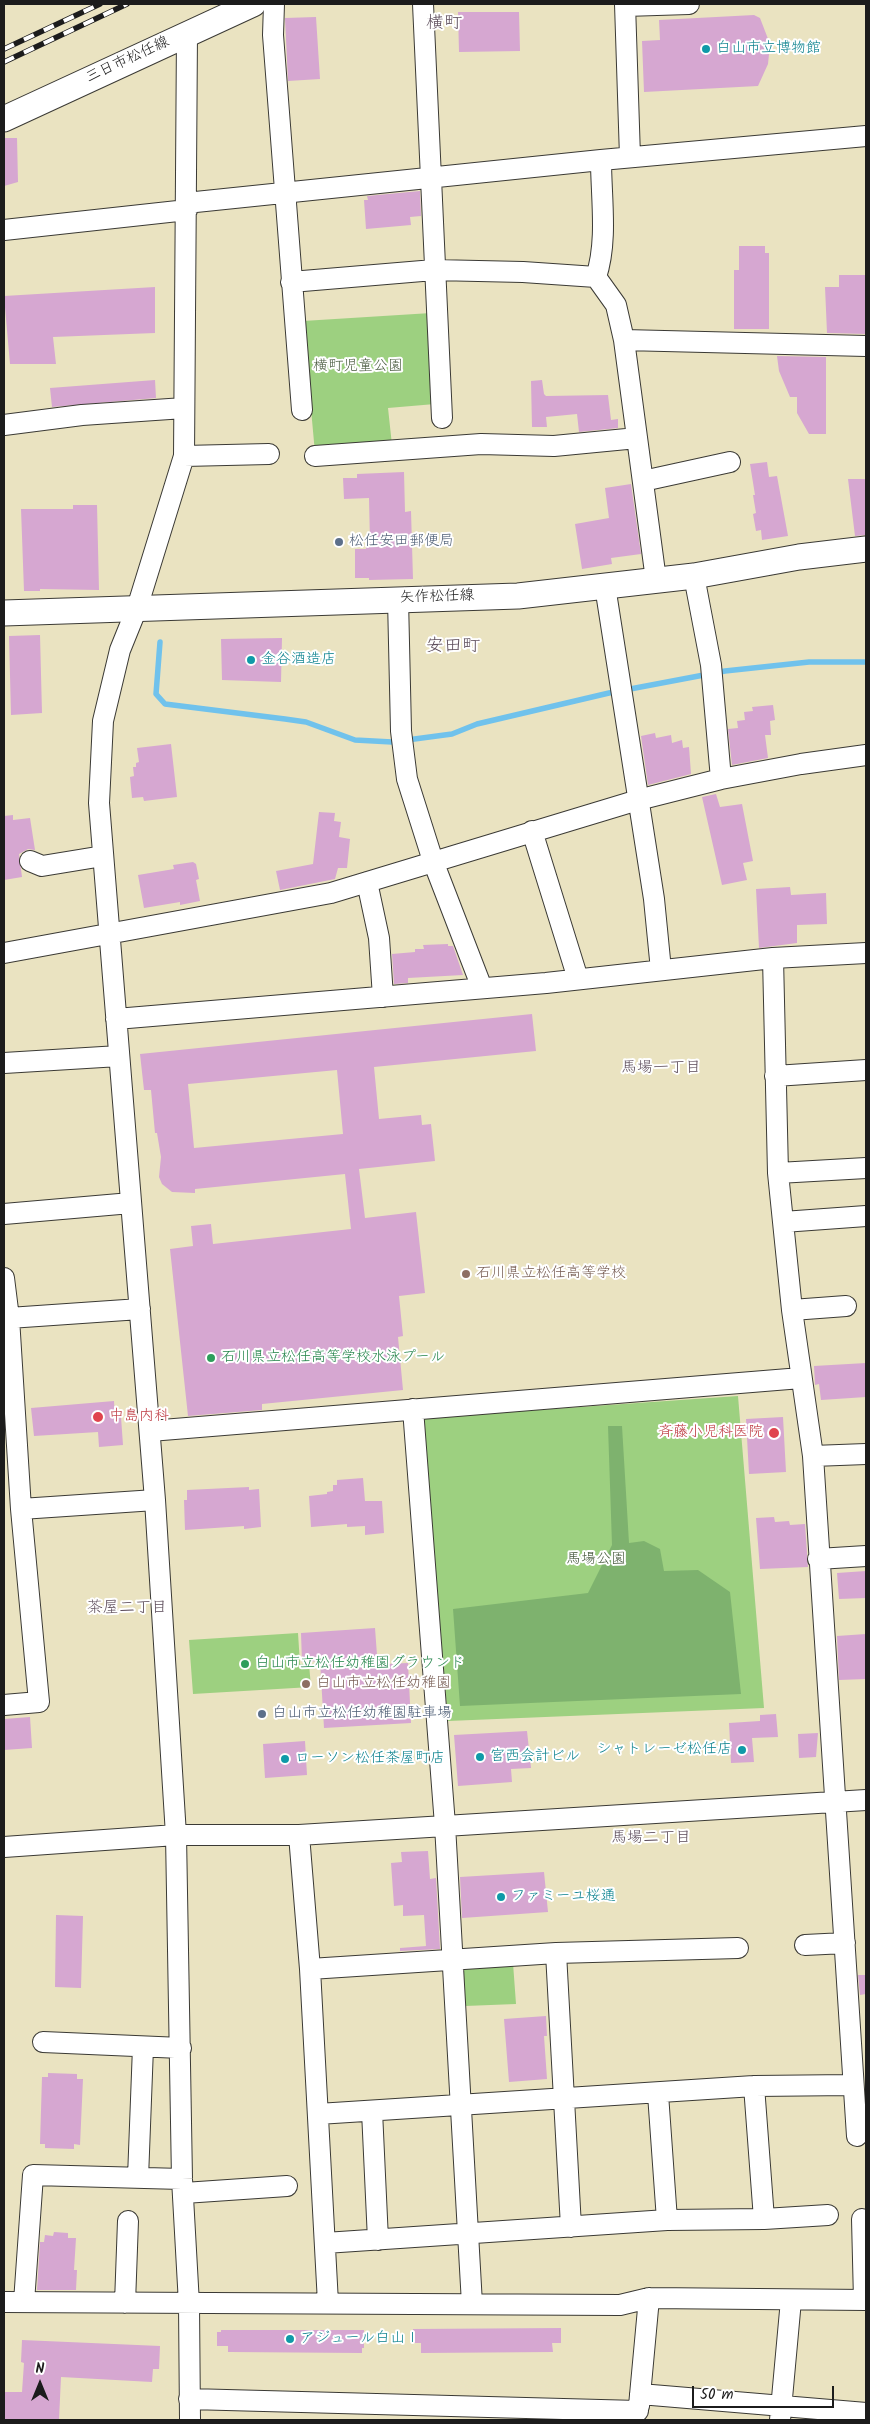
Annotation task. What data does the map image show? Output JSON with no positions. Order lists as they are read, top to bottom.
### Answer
{
  "streets": {
    "main road": ["三日市松任線", "矢作松任線"]
  },
  "districts": [
    "横町",
    "安田町",
    "馬場一丁目",
    "茶屋二丁目",
    "馬場二丁目"
  ],
  "parks": ["横町児童公園", "馬場公園"],
  "places": [
    "白山市立博物館",
    "松任安田郵便局",
    "金谷酒造店",
    "石川県立松任高等学校",
    "石川県立松任高等学校水泳プール",
    "中島内科",
    "斉藤小児科医院",
    "白山市立松任幼稚園グラウンド",
    "白山市立松任幼稚園",
    "白山市立松任幼稚園駐車場",
    "シャトレーゼ松任店",
    "宮西会計ビル",
    "ローソン松任茶屋町店",
    "ファミーユ桜通",
    "アジュール白山Ⅰ"
  ],
  "scale_bar": "50 m",
  "north": "top"
}
